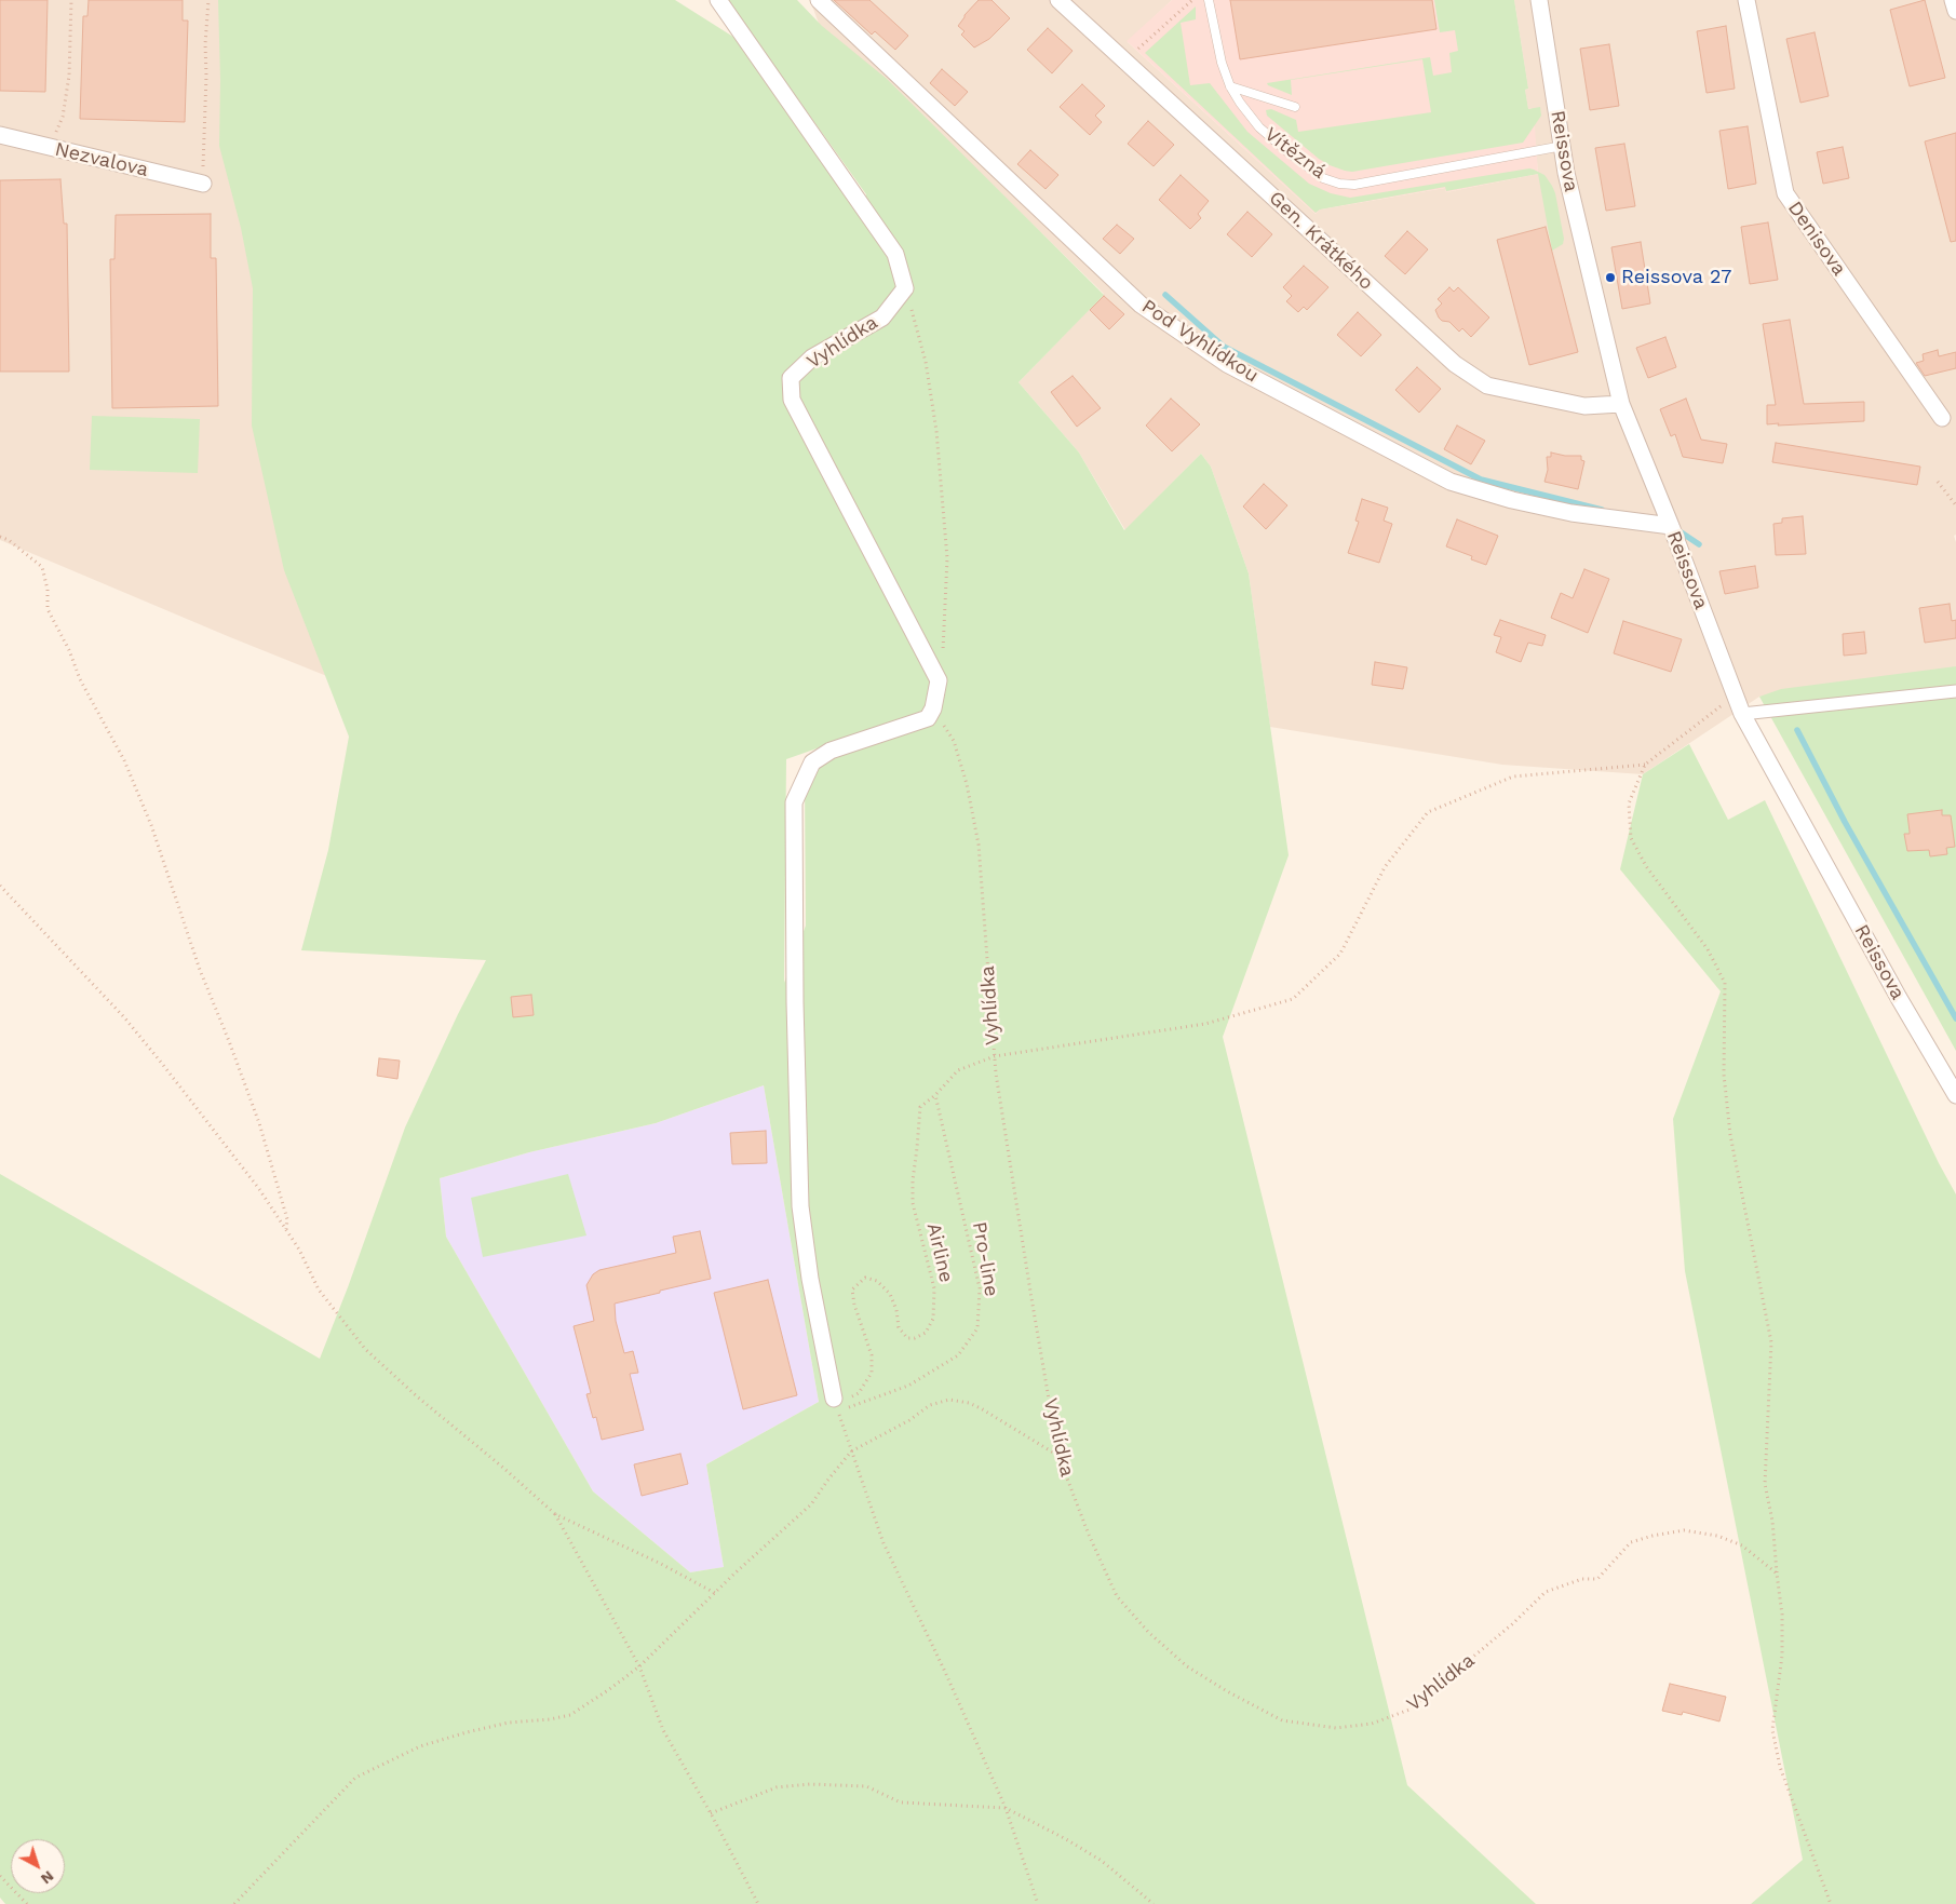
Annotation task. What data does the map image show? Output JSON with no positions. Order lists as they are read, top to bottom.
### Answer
{
  "streets": {
    "street": [
      "Reissova",
      "Nezvalova",
      "Denisova",
      "Gen. Krátkého",
      "Pod Vyhlídkou",
      "Vyhlídka"
    ],
    "lane": ["Vítězná"],
    "path": ["Airline", "Pro-line"]
  },
  "crossings": [
    ["Reissova", "Vítězná"],
    ["Reissova", "Gen. Krátkého"],
    ["Reissova", "Pod Vyhlídkou"],
    ["Airline", "Pro-line"]
  ],
  "places": ["Reissova 27"],
  "north": "bottom right"
}
